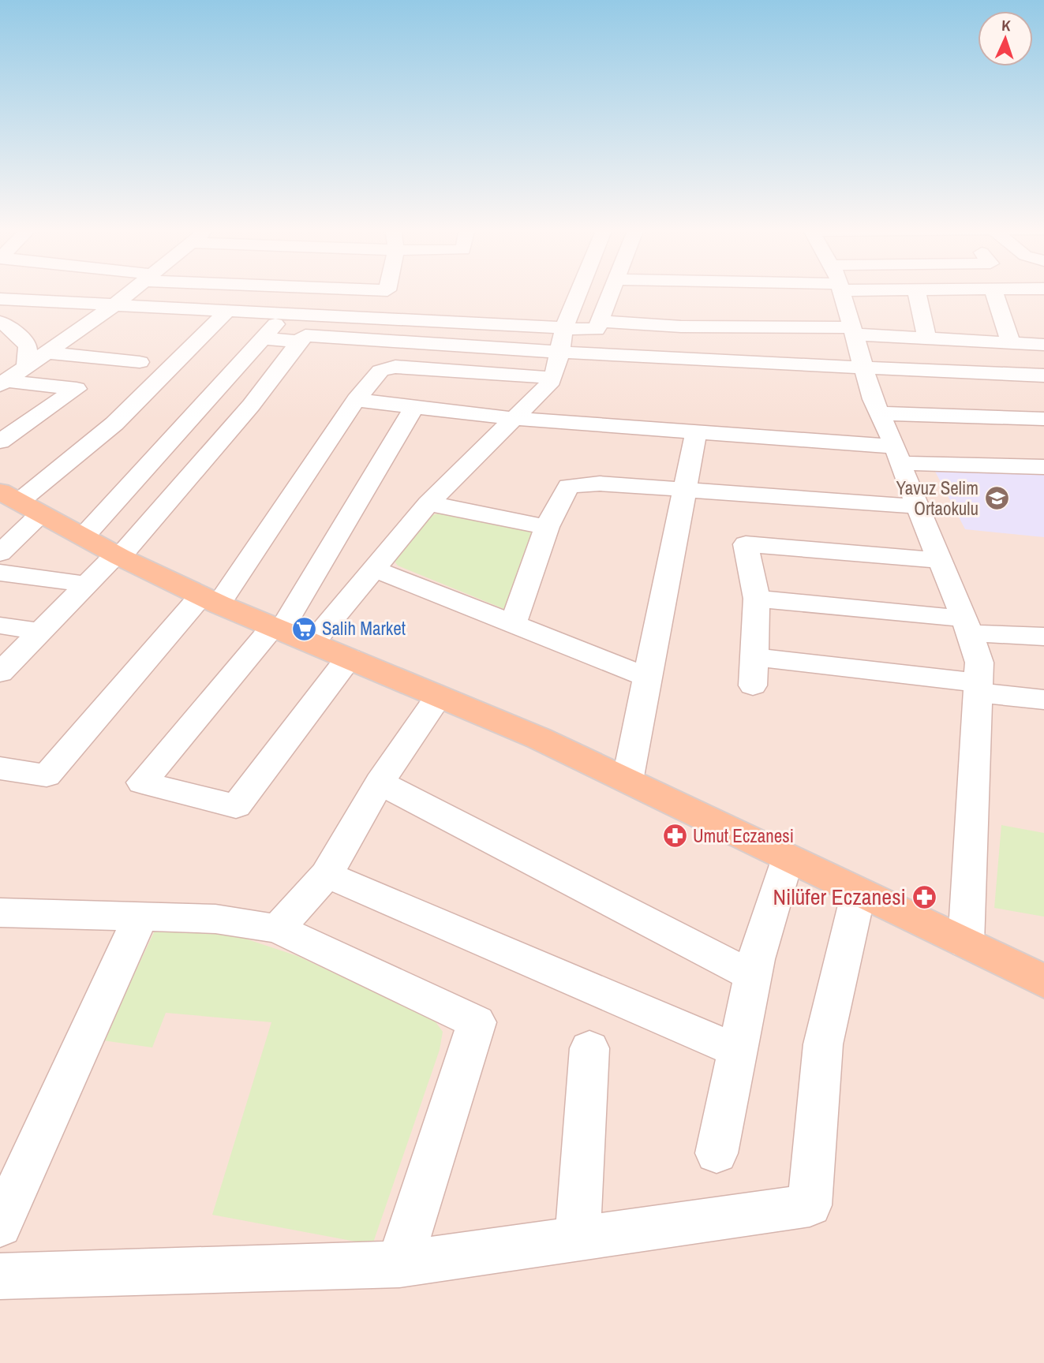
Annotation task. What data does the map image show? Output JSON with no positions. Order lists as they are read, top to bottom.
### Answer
{
  "places": {
    "school or university": ["Yavuz Selim Ortaokulu"],
    "supermarket": ["Salih Market"],
    "pharmacy": ["Umut Eczanesi", "Nilüfer Eczanesi"]
  },
  "north": "top"
}
